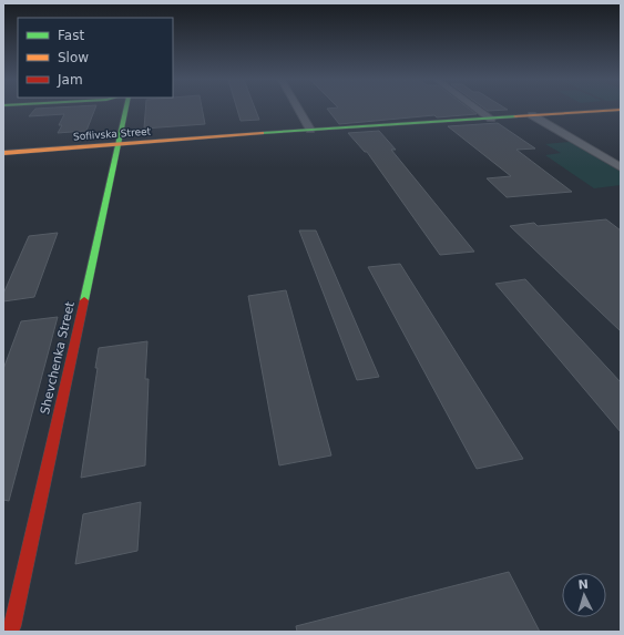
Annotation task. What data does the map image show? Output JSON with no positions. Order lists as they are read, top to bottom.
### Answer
{
  "streets": {
    "street": ["Sofiivska Street", "Shevchenka Street"]
  },
  "crossings": [
    ["Sofiivska Street", "Shevchenka Street"]
  ],
  "legend": ["Fast", "Slow", "Jam"],
  "north": "top"
}
